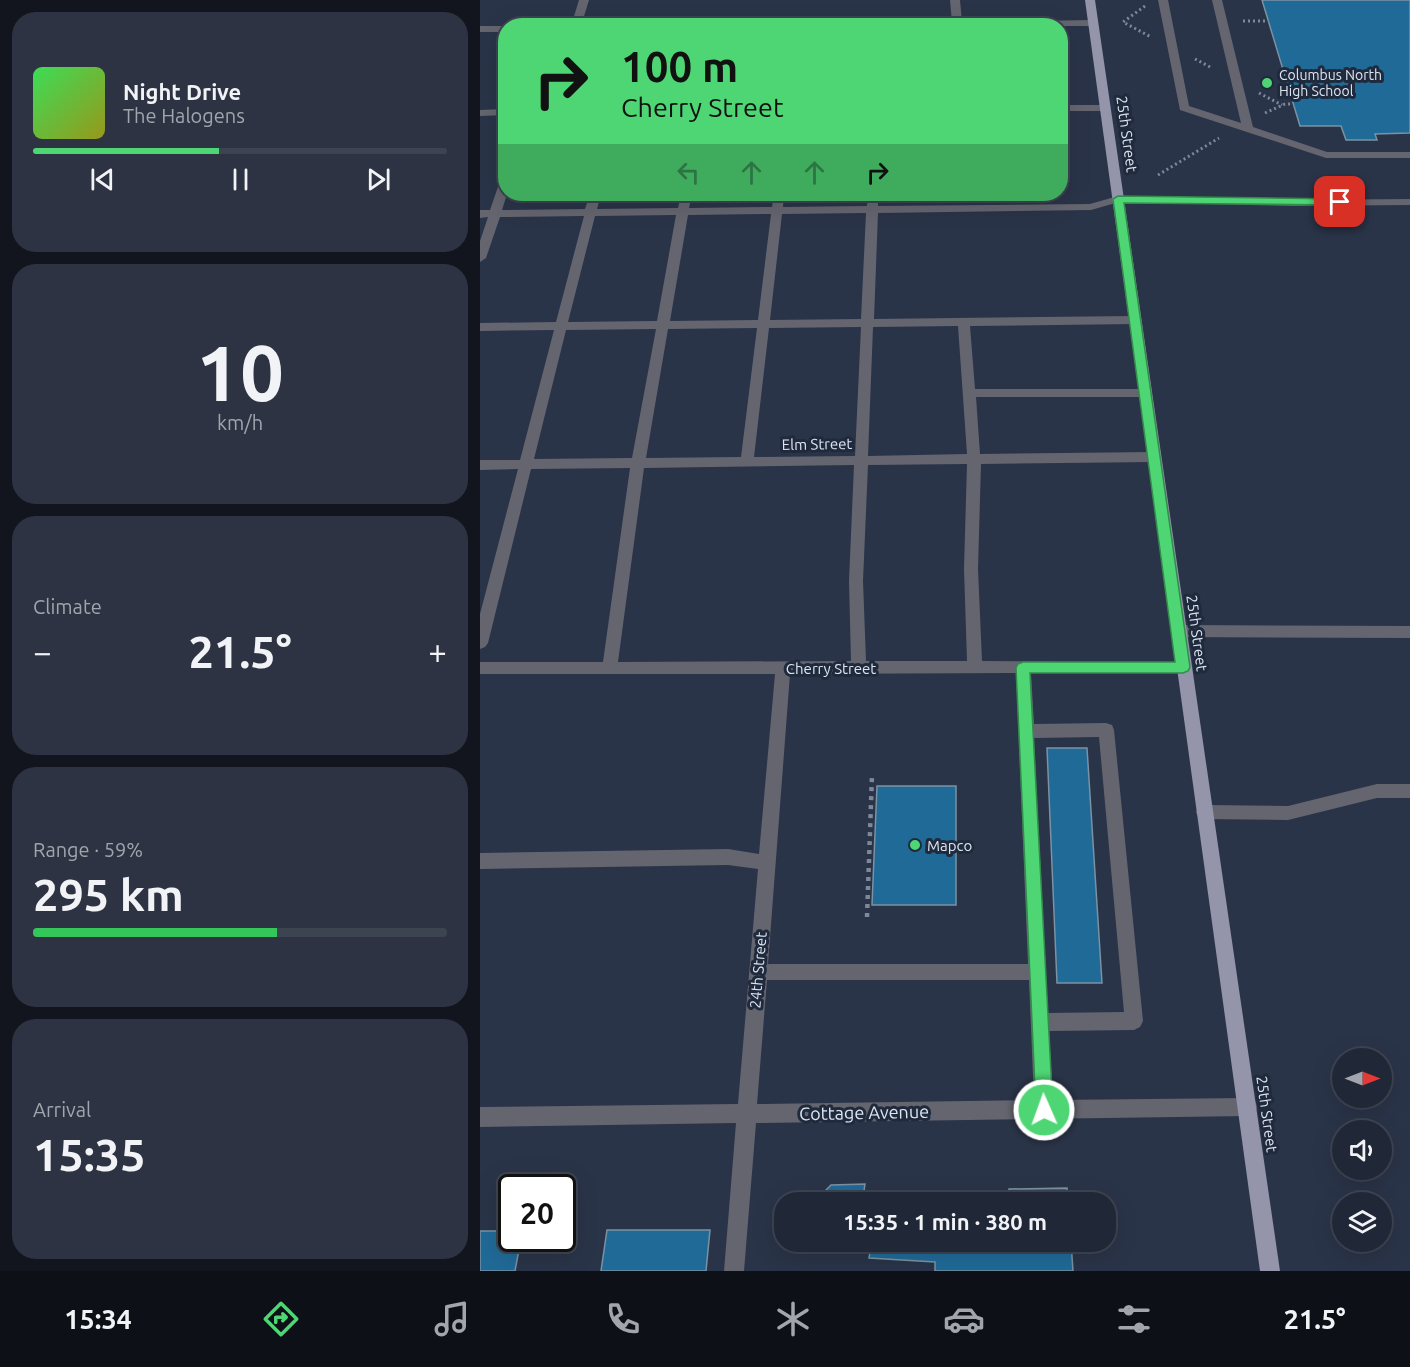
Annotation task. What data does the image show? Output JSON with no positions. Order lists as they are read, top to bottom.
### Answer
{
  "streets": {
    "main road": ["25th Street"],
    "street": [
      "Elm Street",
      "Cherry Street",
      "24th Street",
      "Cottage Avenue"
    ]
  },
  "crossings": [
    ["25th Street", "Elm Street"],
    ["25th Street", "Cherry Street"],
    ["25th Street", "Cottage Avenue"],
    ["Cherry Street", "24th Street"],
    ["24th Street", "Cottage Avenue"]
  ],
  "places": ["Columbus North High School", "Mapco"],
  "north": "right",
  "page": {
    "turn": ["100 m", "Cherry Street"],
    "song": ["Night Drive", "The Halogens"],
    "tile": [
      ["10", "km/h"],
      "Climate",
      ["Range · 59%", "295 km"],
      ["Arrival", "15:35"]
    ],
    "heat": ["−", "21.5°", "+"],
    "limit": "20",
    "trip": "15:35 · 1 min · 380 m",
    "tabs": ["15:34", "21.5°"]
  }
}
